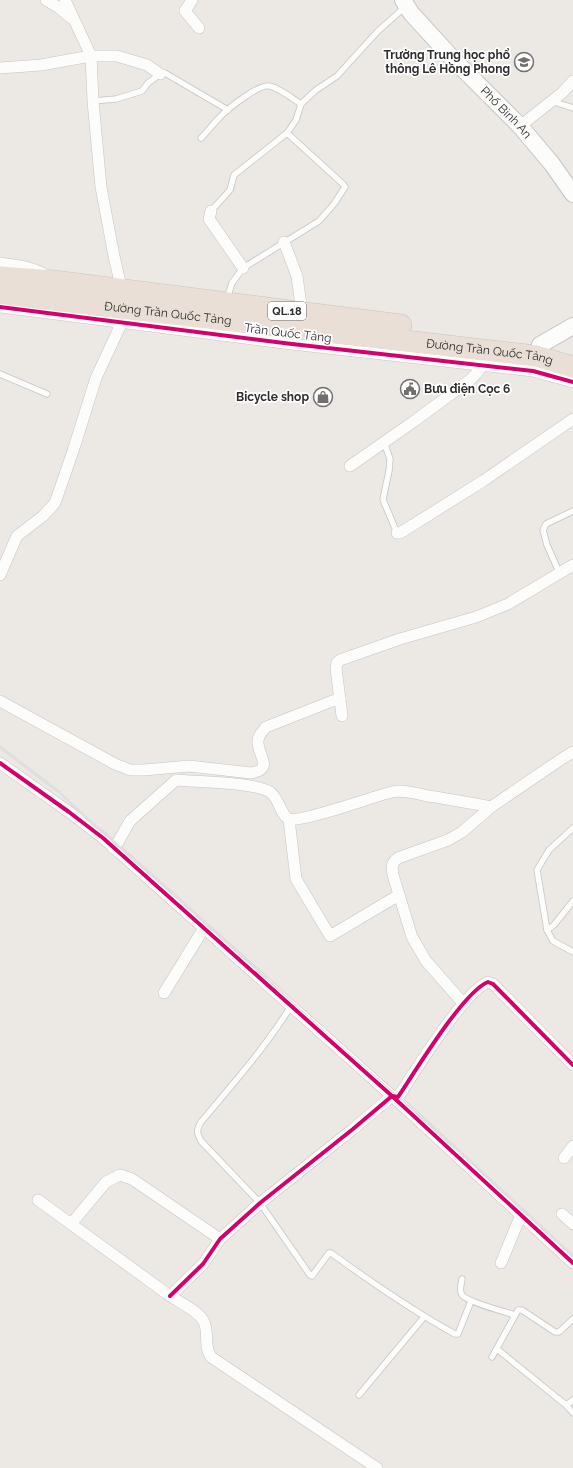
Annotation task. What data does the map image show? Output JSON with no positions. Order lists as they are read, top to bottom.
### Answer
{
  "streets": {
    "highway": ["QL.18", "Đường Trần Quốc Tảng"],
    "street": ["Phố Bình An", "Trần Quốc Tảng"]
  },
  "crossings": [
    ["Đường Trần Quốc Tảng", "Trần Quốc Tảng"]
  ],
  "places": {
    "school or university": ["Trường Trung học phổ thông Lê Hồng Phong"],
    "public building": ["Bưu điện Cọc 6"],
    "shop": ["Bicycle shop"]
  }
}
